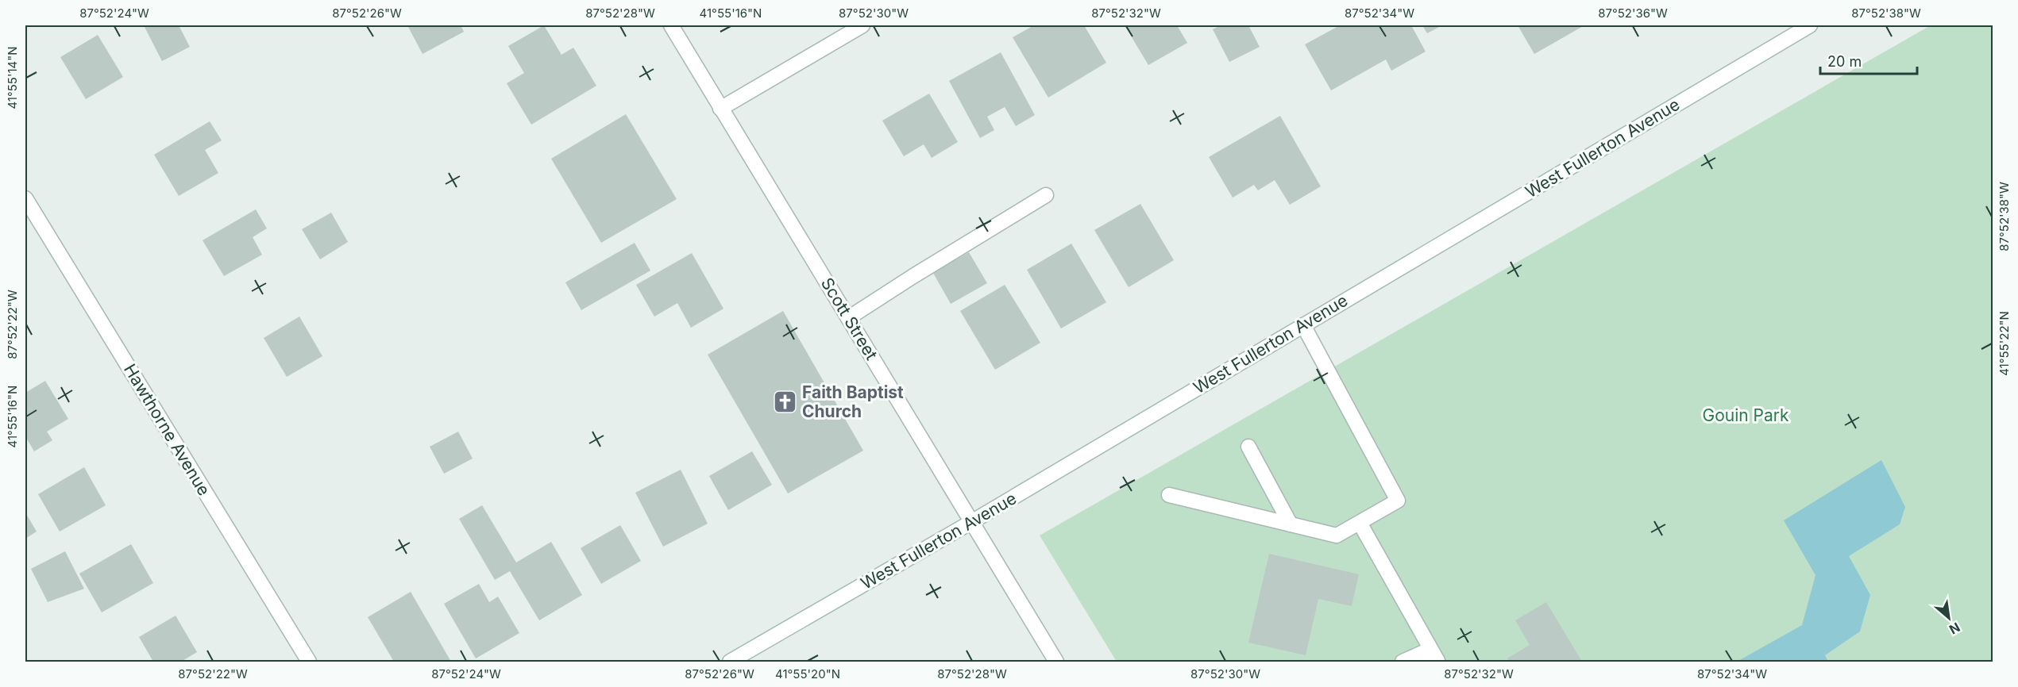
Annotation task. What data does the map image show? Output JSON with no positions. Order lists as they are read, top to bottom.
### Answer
{
  "streets": {
    "street": ["West Fullerton Avenue", "Scott Street", "Hawthorne Avenue"]
  },
  "crossings": [
    ["West Fullerton Avenue", "Scott Street"]
  ],
  "parks": ["Gouin Park"],
  "places": {
    "church": ["Faith Baptist Church"]
  },
  "scale_bar": "20 m",
  "north": "bottom right",
  "coordinates": [
    "87°52'24\"W",
    "87°52'26\"W",
    "87°52'28\"W",
    "41°55'16\"N",
    "87°52'30\"W",
    "87°52'32\"W",
    "87°52'34\"W",
    "87°52'36\"W",
    "87°52'38\"W",
    "41°55'14\"N",
    "87°52'22\"W",
    "41°55'22\"N",
    "41°55'20\"N"
  ]
}
